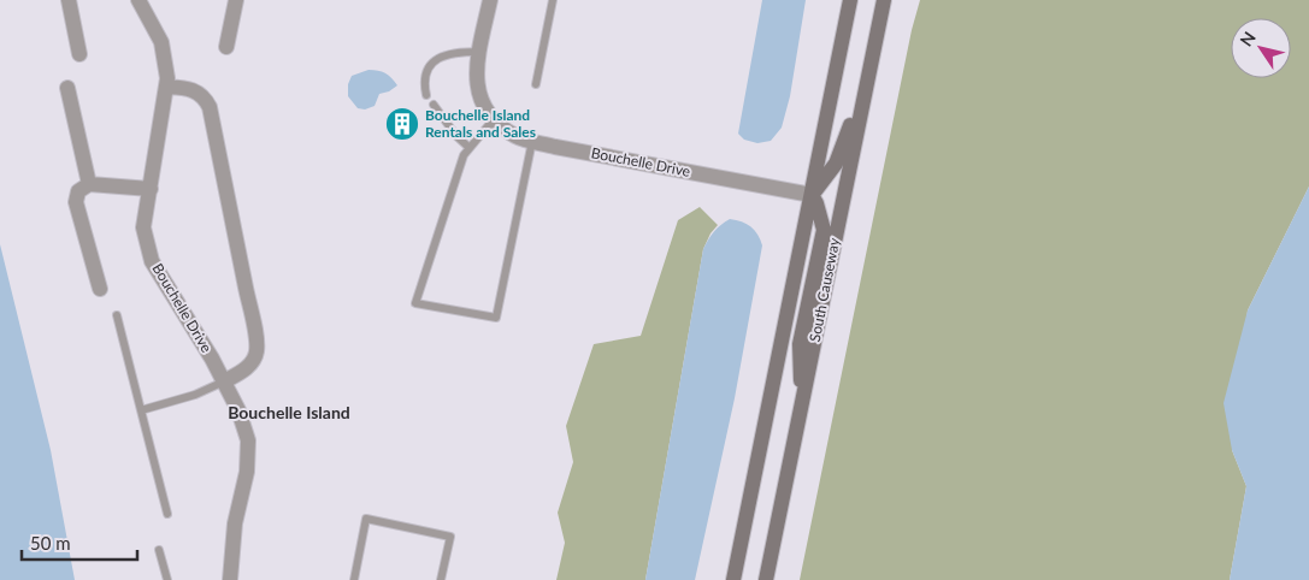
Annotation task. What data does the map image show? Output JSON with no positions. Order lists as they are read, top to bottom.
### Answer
{
  "streets": {
    "main road": ["South Causeway"],
    "street": ["Bouchelle Drive"]
  },
  "districts": ["Bouchelle Island"],
  "places": {
    "building": ["Bouchelle Island Rentals and Sales"]
  },
  "scale_bar": "50 m",
  "north": "top left"
}
